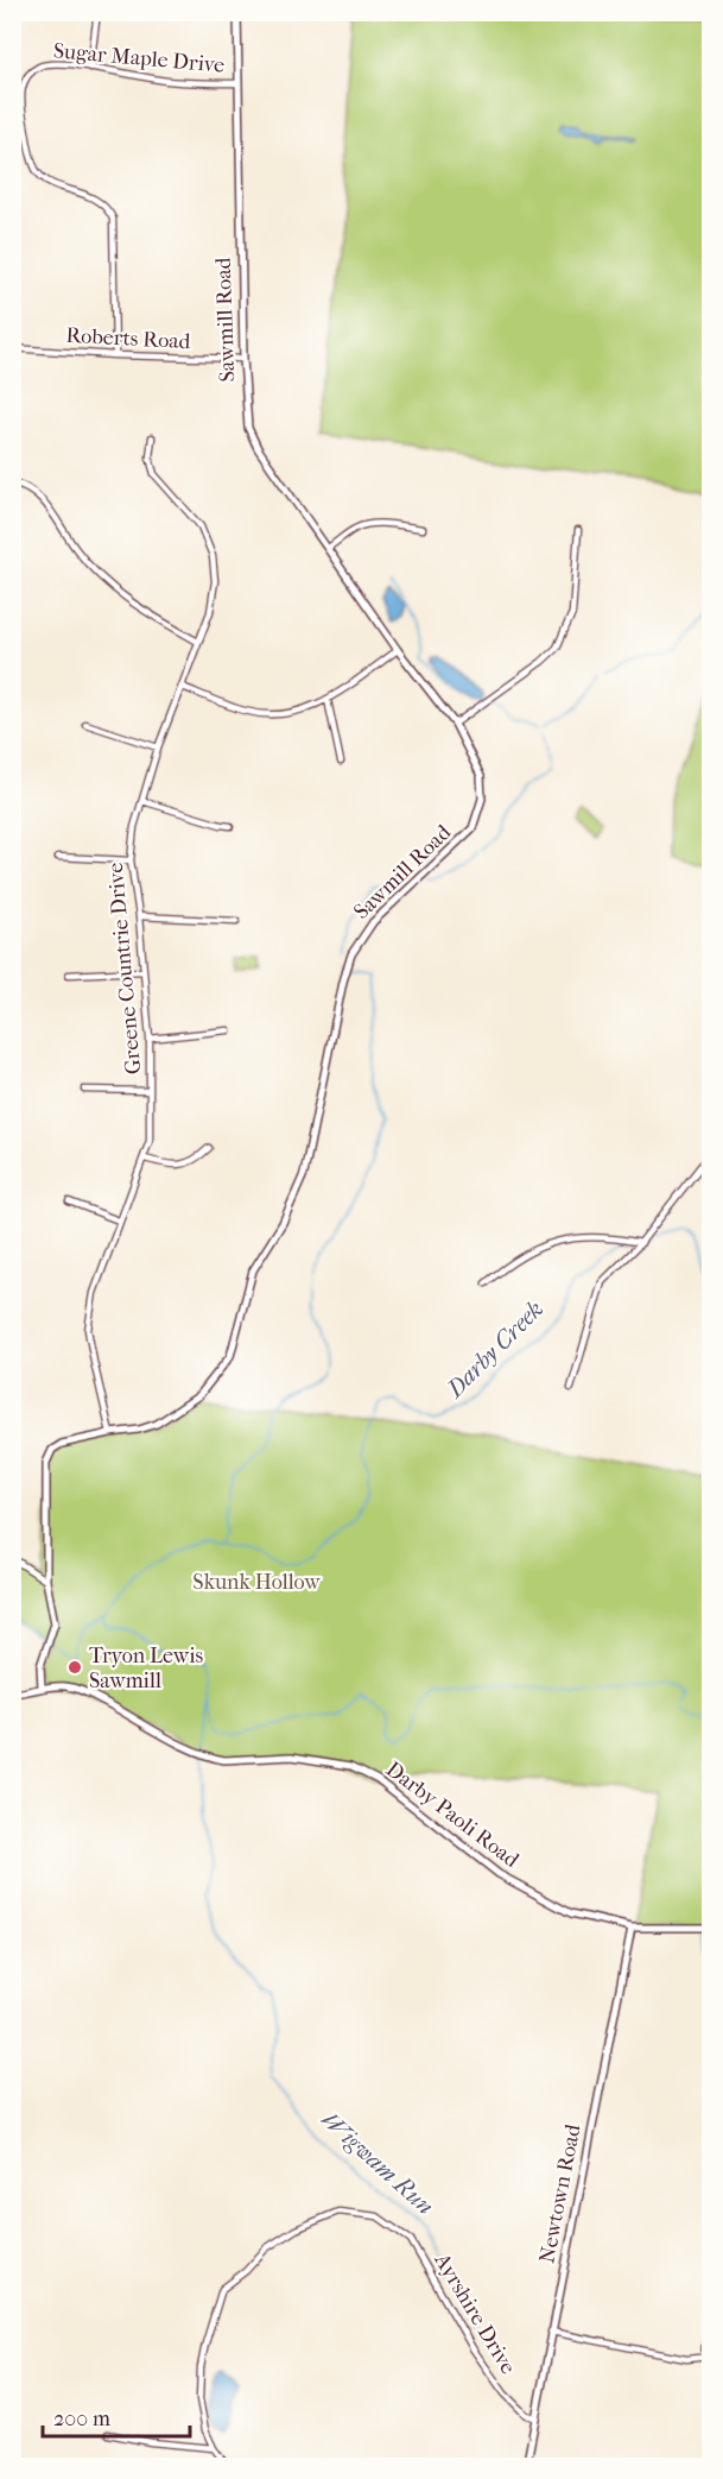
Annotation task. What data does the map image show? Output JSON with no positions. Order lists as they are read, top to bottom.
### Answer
{
  "streets": {
    "street": [
      "Sugar Maple Drive",
      "Sawmill Road",
      "Roberts Road",
      "Greene Countrie Drive",
      "Darby Paoli Road",
      "Newtown Road",
      "Ayrshire Drive"
    ]
  },
  "crossings": [
    ["Sugar Maple Drive", "Sawmill Road"],
    ["Sugar Maple Drive", "Roberts Road"],
    ["Sawmill Road", "Roberts Road"],
    ["Sawmill Road", "Greene Countrie Drive"],
    ["Sawmill Road", "Darby Paoli Road"],
    ["Darby Paoli Road", "Newtown Road"],
    ["Newtown Road", "Ayrshire Drive"]
  ],
  "water": ["Darby Creek", "Wigwam Run"],
  "parks": ["Skunk Hollow"],
  "places": ["Tryon Lewis Sawmill"],
  "scale_bar": "200 m"
}
